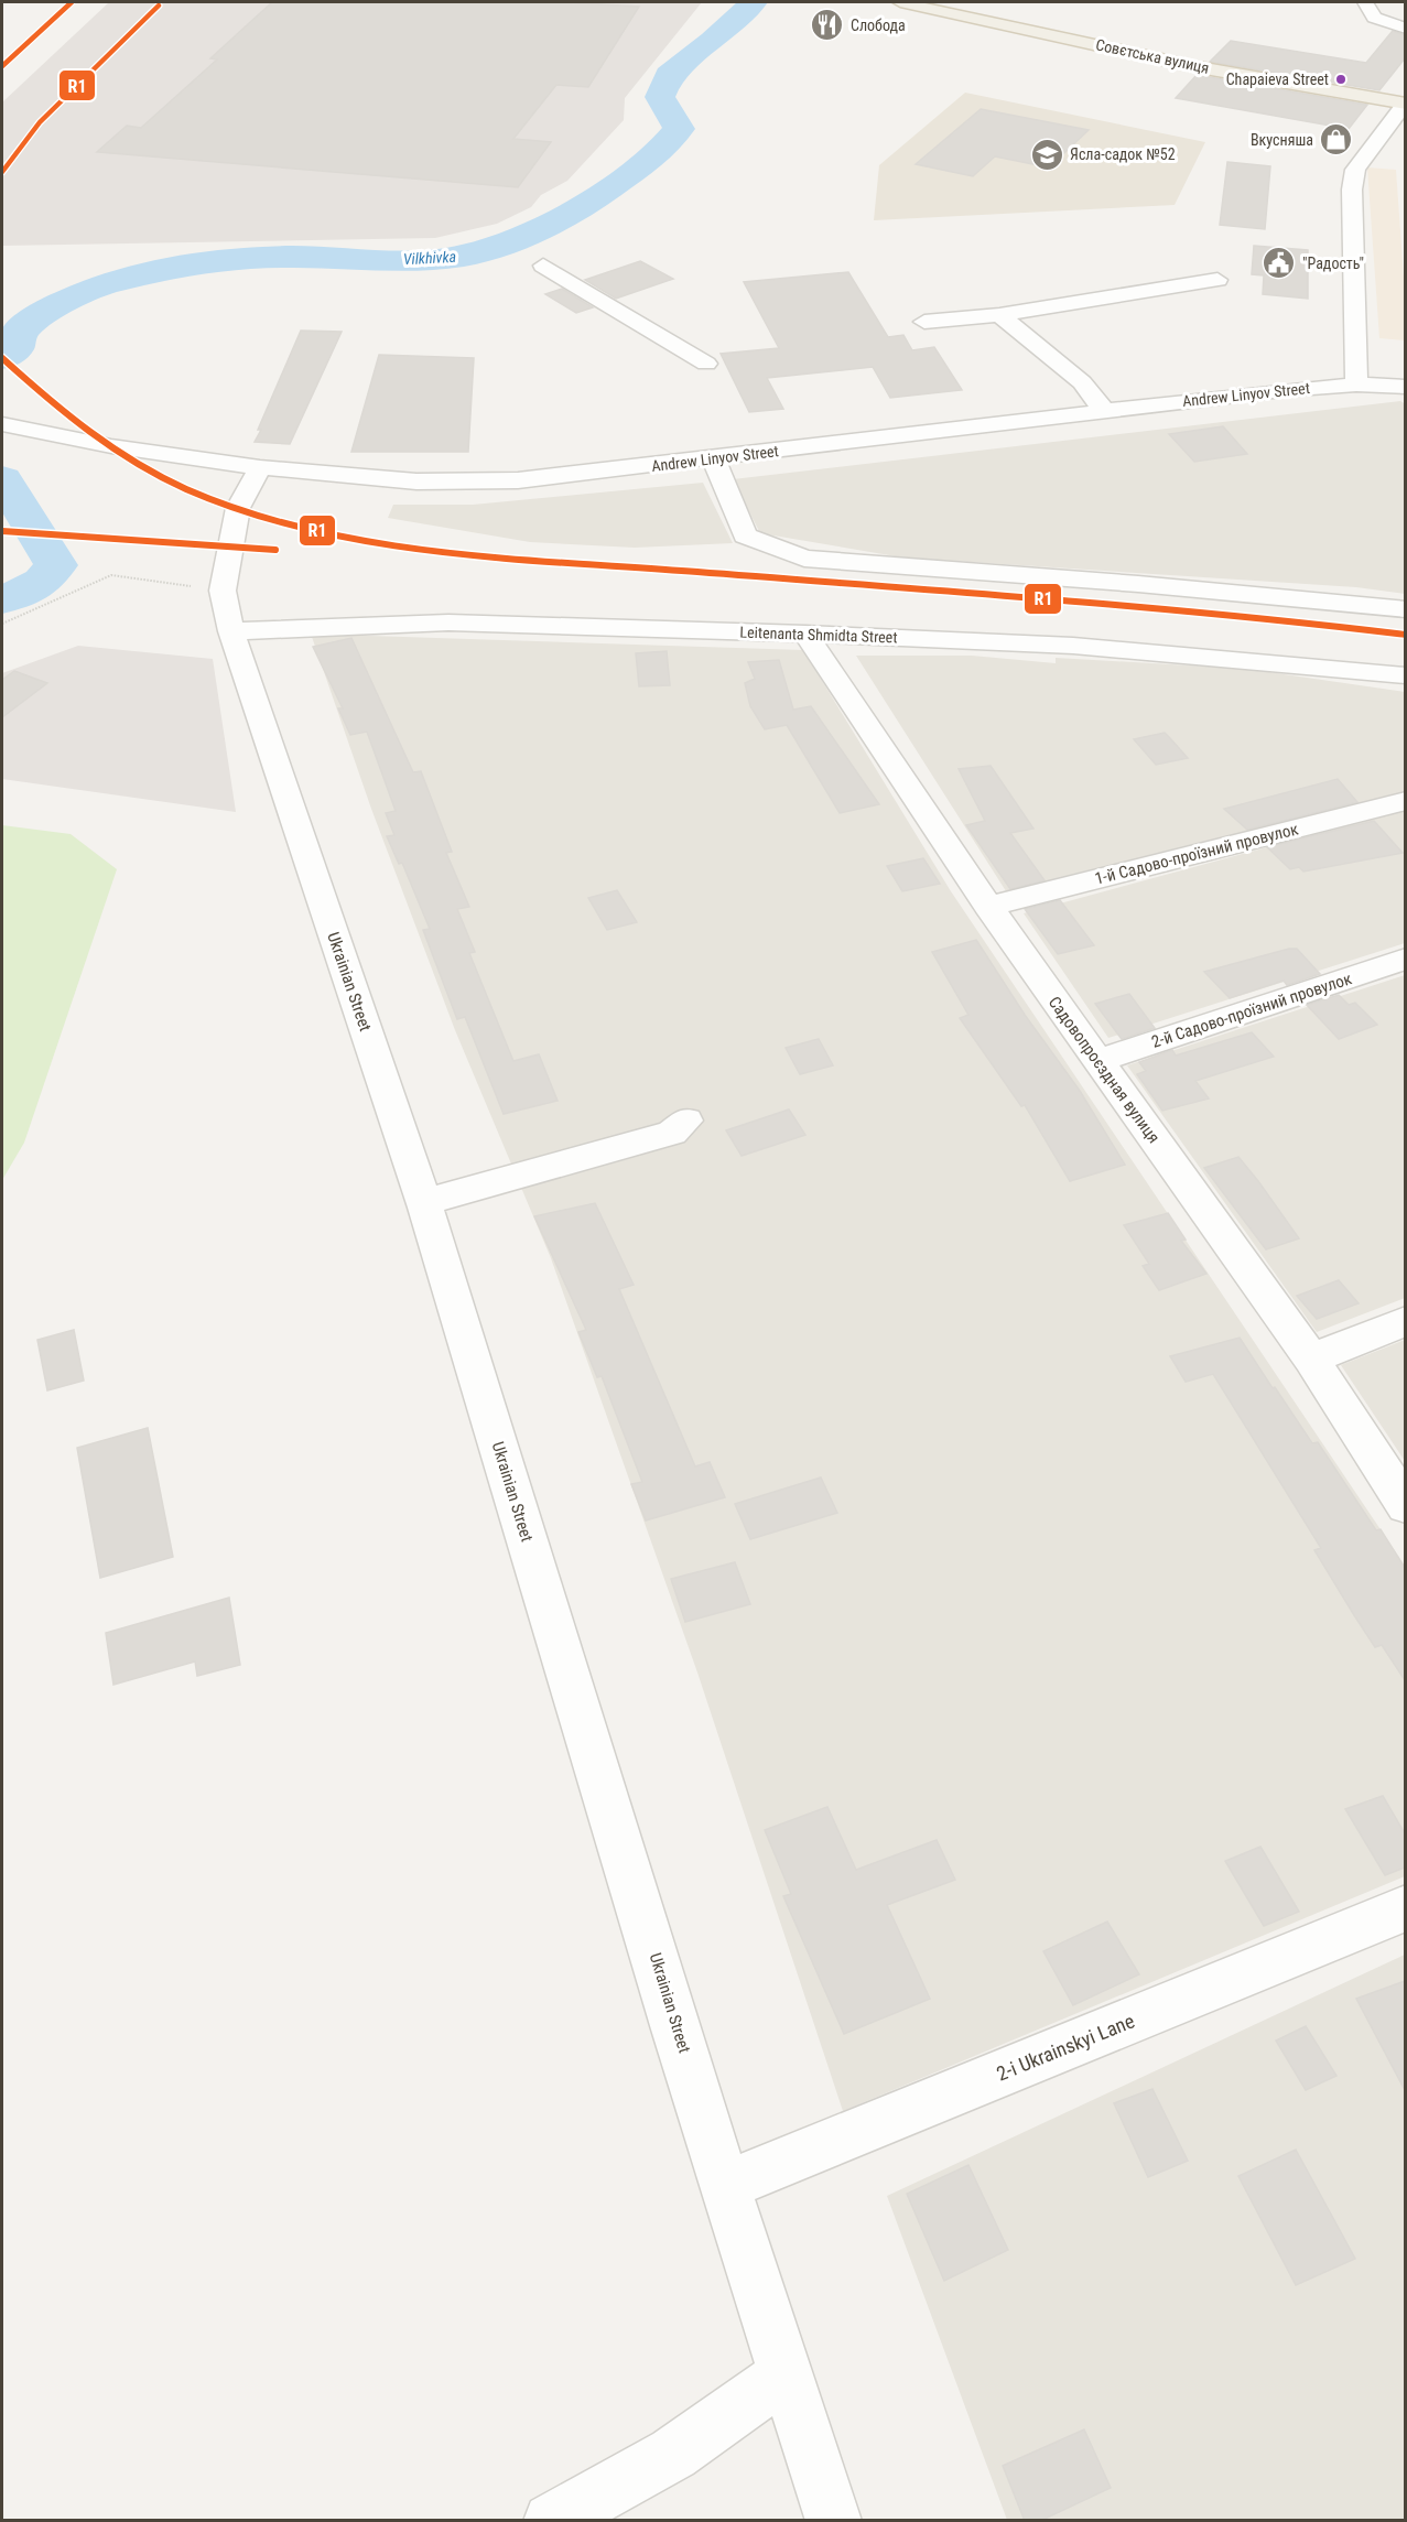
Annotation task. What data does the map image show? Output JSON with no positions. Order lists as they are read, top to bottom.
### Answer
{
  "streets": {
    "main road": ["Совєтська вулиця"],
    "street": [
      "Andrew Linyov Street",
      "Leitenanta Shmidta Street",
      "1-й Садово-проїзний провулок",
      "Ukrainian Street",
      "2-й Садово-проїзний провулок",
      "Садовопроєздная вулиця",
      "2-i Ukrainskyi Lane"
    ]
  },
  "crossings": [
    ["Andrew Linyov Street", "Ukrainian Street"],
    ["Leitenanta Shmidta Street", "Ukrainian Street"],
    ["Leitenanta Shmidta Street", "Садовопроєздная вулиця"],
    ["1-й Садово-проїзний провулок", "Садовопроєздная вулиця"],
    ["Ukrainian Street", "2-i Ukrainskyi Lane"],
    ["2-й Садово-проїзний провулок", "Садовопроєздная вулиця"]
  ],
  "water": ["Vilkhivka"],
  "places": {
    "restaurant": ["Слобода"],
    "other": ["Chapaieva Street"],
    "shop": ["Вкусняша"],
    "school or university": ["Ясла-садок №52"],
    "public building": ["\"Радость\""]
  },
  "lines": ["transit line R1"]
}
